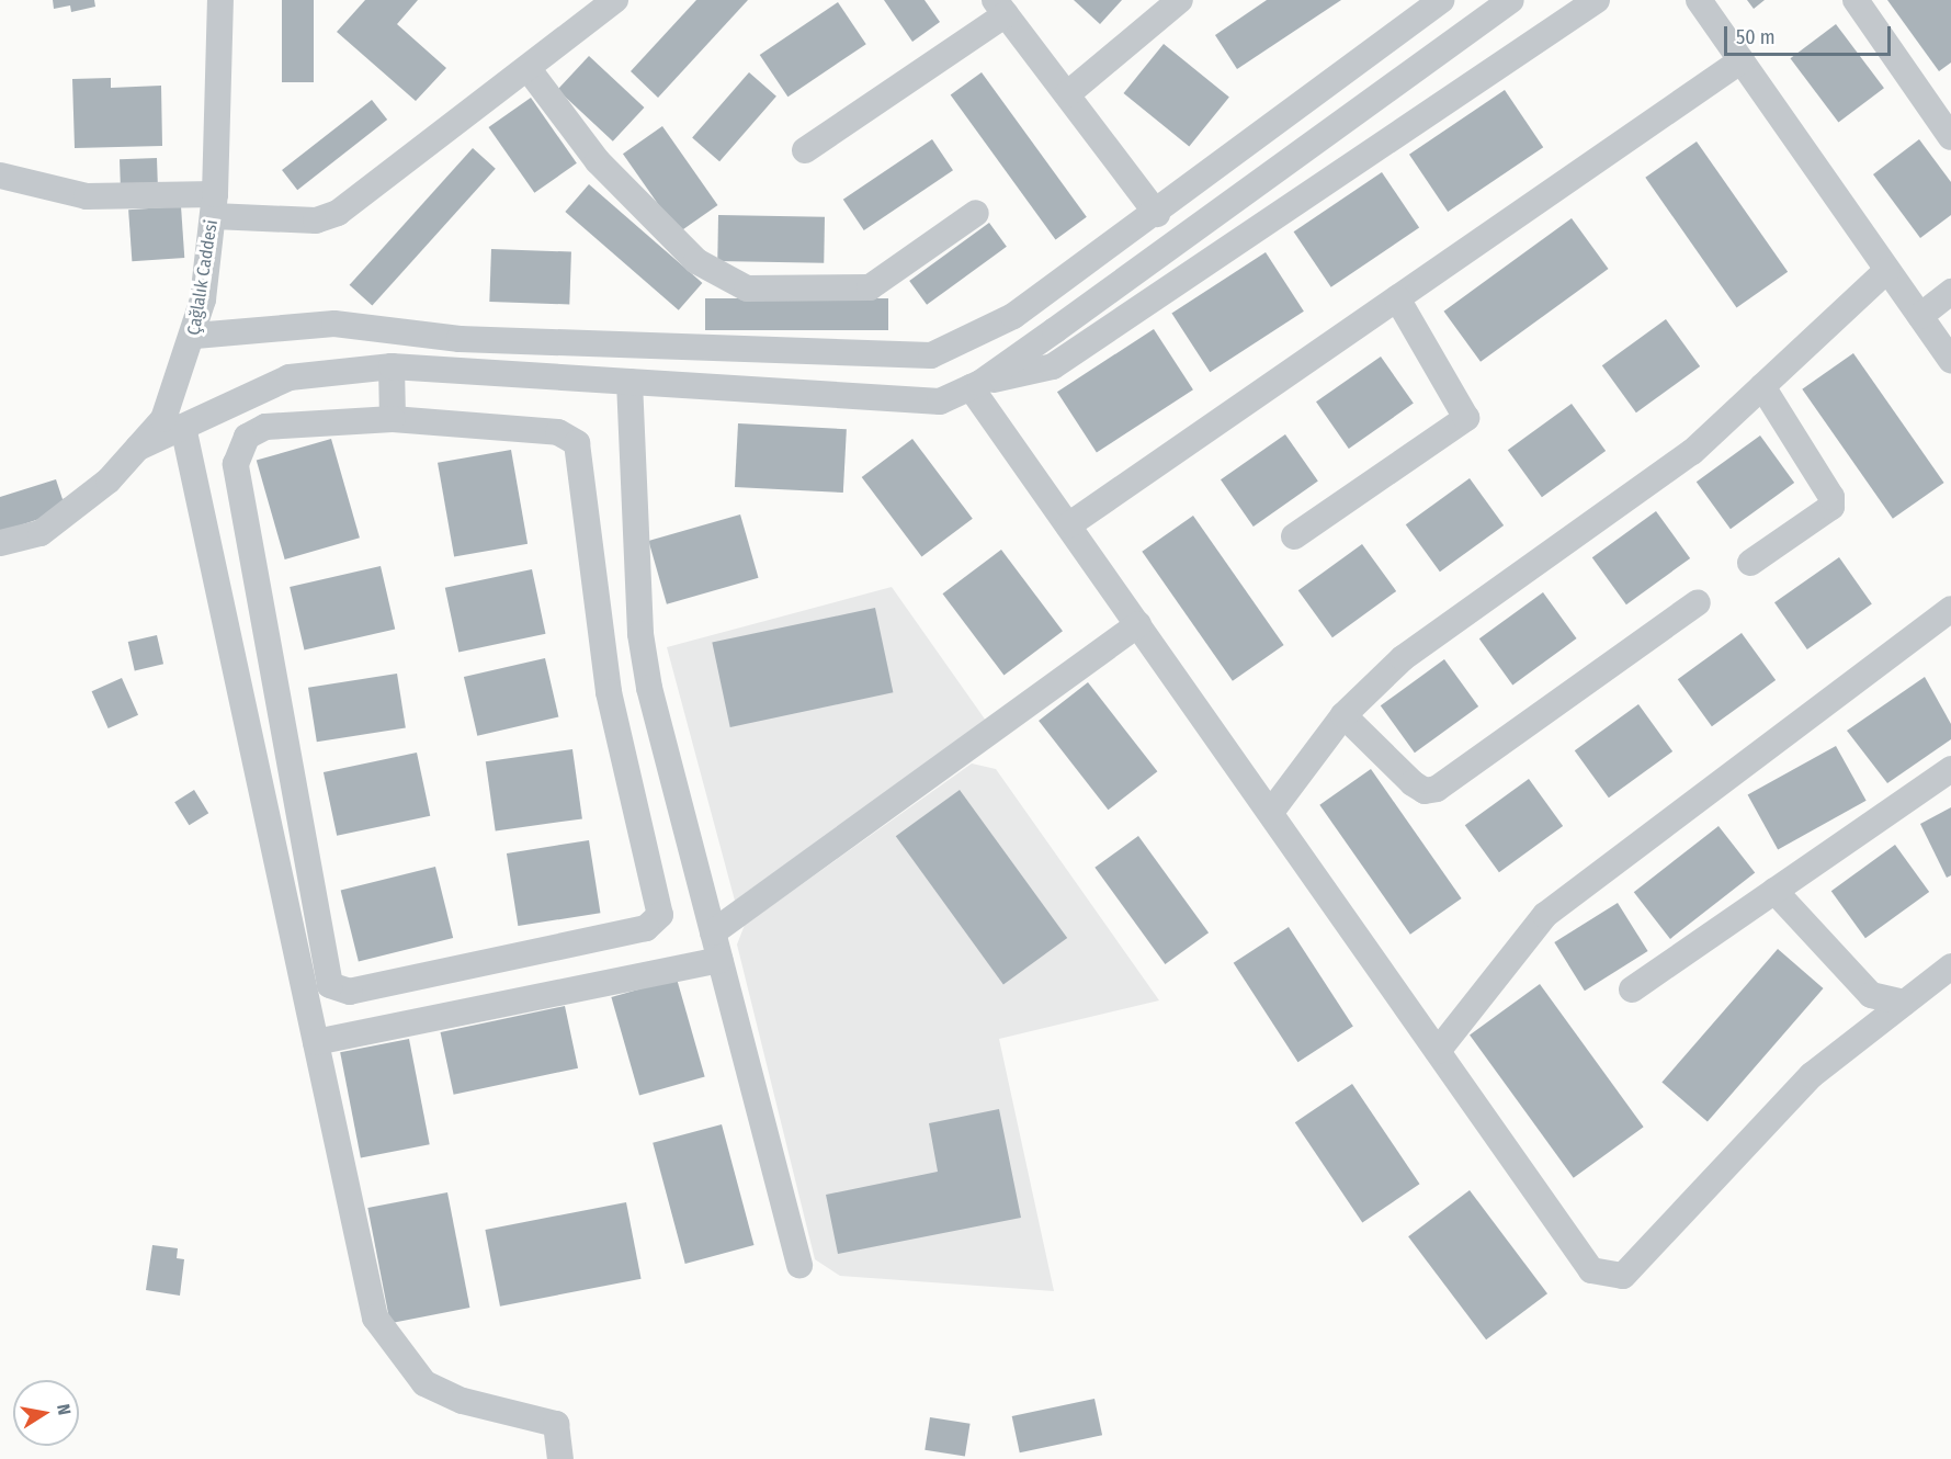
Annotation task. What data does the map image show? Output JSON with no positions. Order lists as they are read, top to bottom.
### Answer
{
  "streets": {
    "street": ["Çağlalık Caddesi"]
  },
  "scale_bar": "50 m",
  "north": "right"
}
